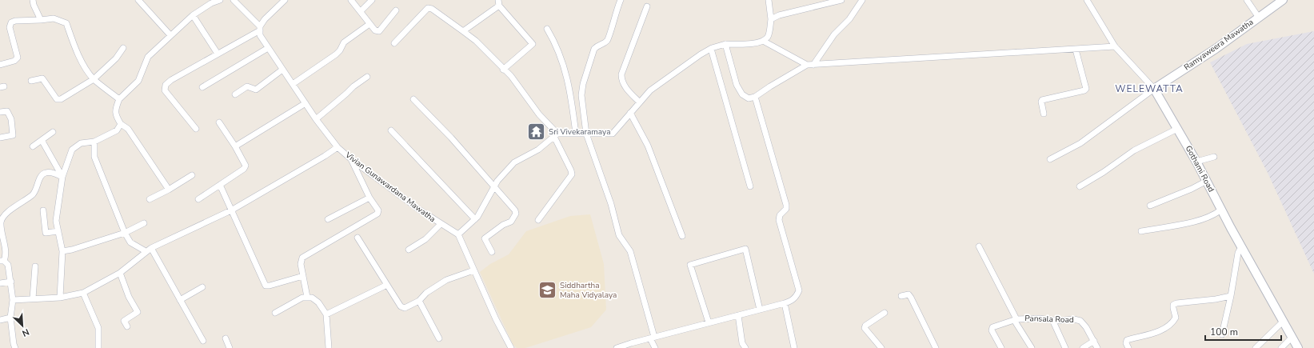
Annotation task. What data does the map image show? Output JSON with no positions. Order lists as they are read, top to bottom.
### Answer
{
  "streets": {
    "street": [
      "Ramyaweera Mawatha",
      "Gothami Road",
      "Vivian Gunawardana Mawatha",
      "Pansala Road"
    ]
  },
  "crossings": [
    ["Ramyaweera Mawatha", "Gothami Road"]
  ],
  "districts": ["WELEWATTA"],
  "places": {
    "temple": ["Sri Vivekaramaya"],
    "school or university": ["Siddhartha Maha Vidyalaya"]
  },
  "scale_bar": "100 m",
  "north": "bottom right"
}
